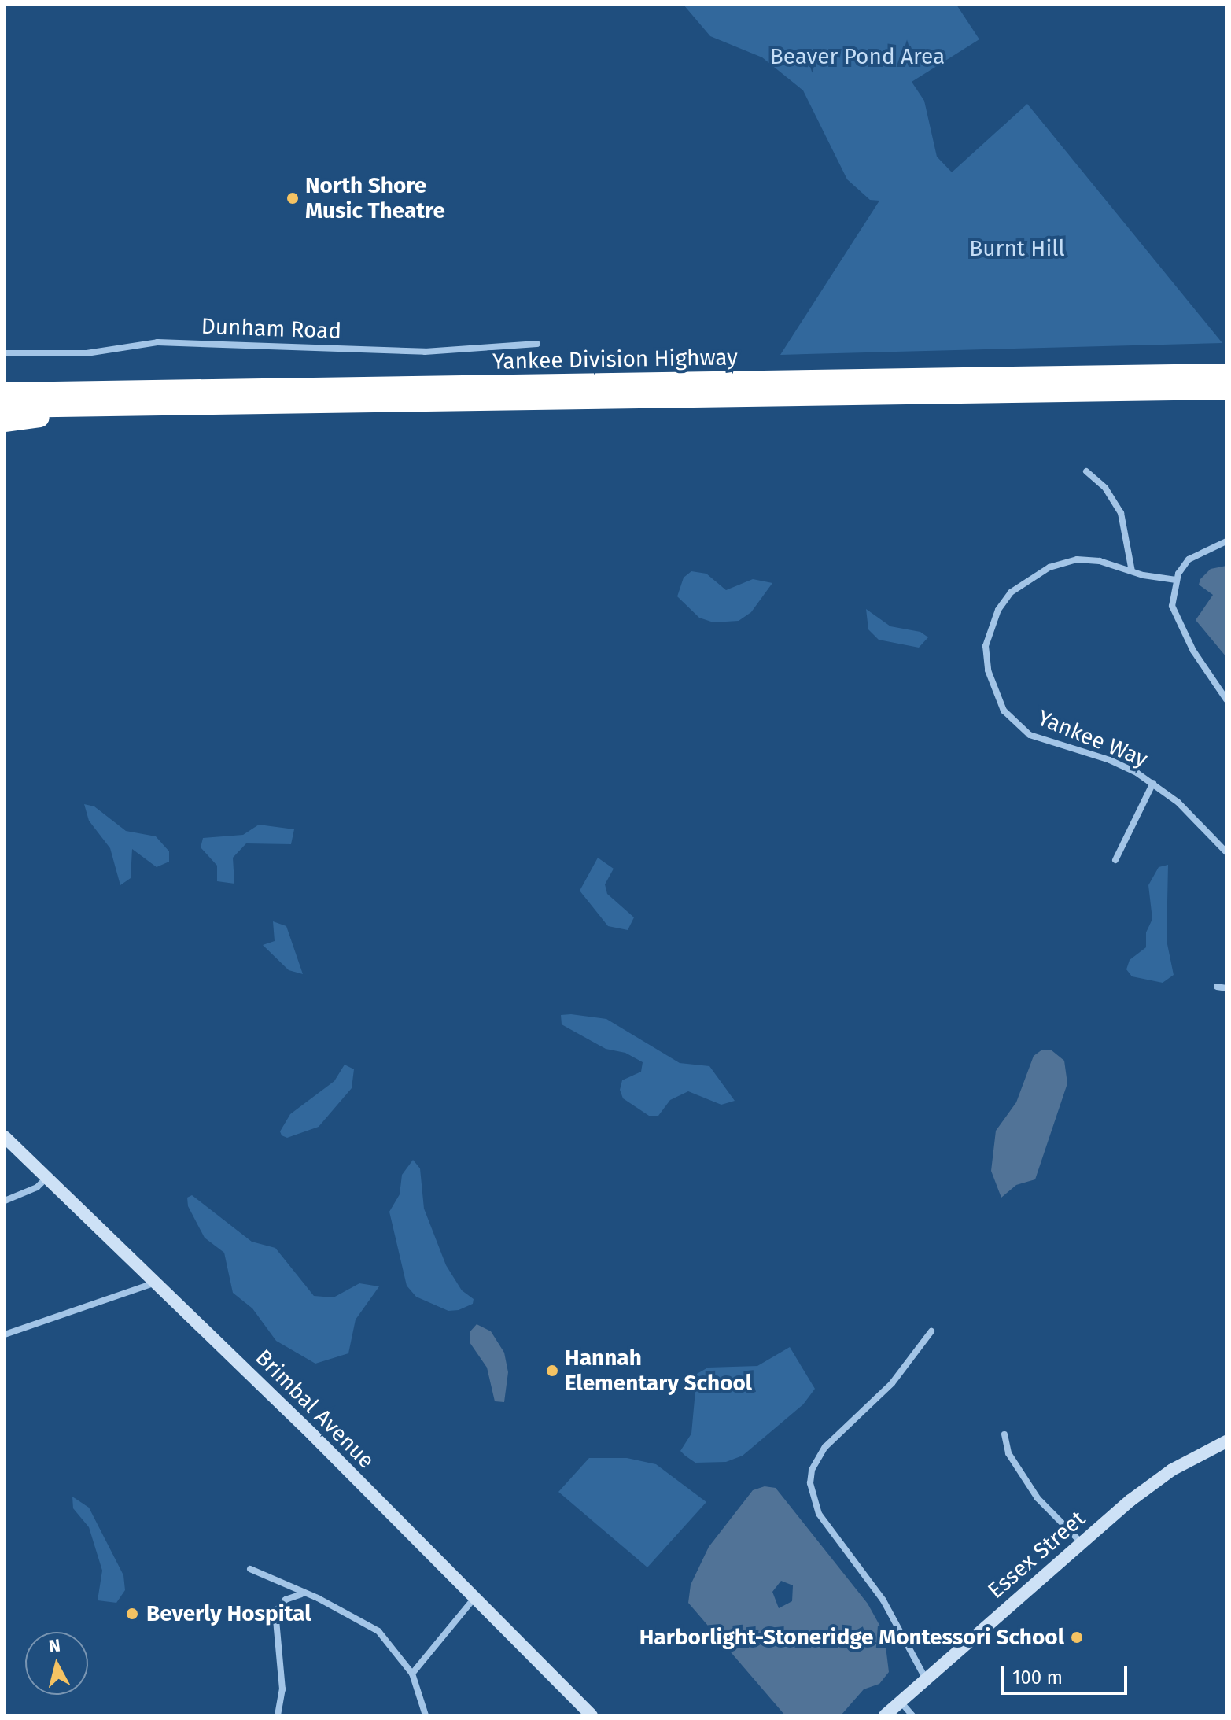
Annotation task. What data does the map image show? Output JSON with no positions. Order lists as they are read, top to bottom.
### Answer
{
  "streets": {
    "highway": ["Yankee Division Highway"],
    "main road": ["Brimbal Avenue", "Essex Street"],
    "street": ["Dunham Road", "Yankee Way"]
  },
  "parks": ["Beaver Pond Area", "Burnt Hill"],
  "places": [
    "North Shore Music Theatre",
    "Hannah Elementary School",
    "Beverly Hospital",
    "Harborlight-Stoneridge Montessori School"
  ],
  "scale_bar": "100 m",
  "north": "top"
}
